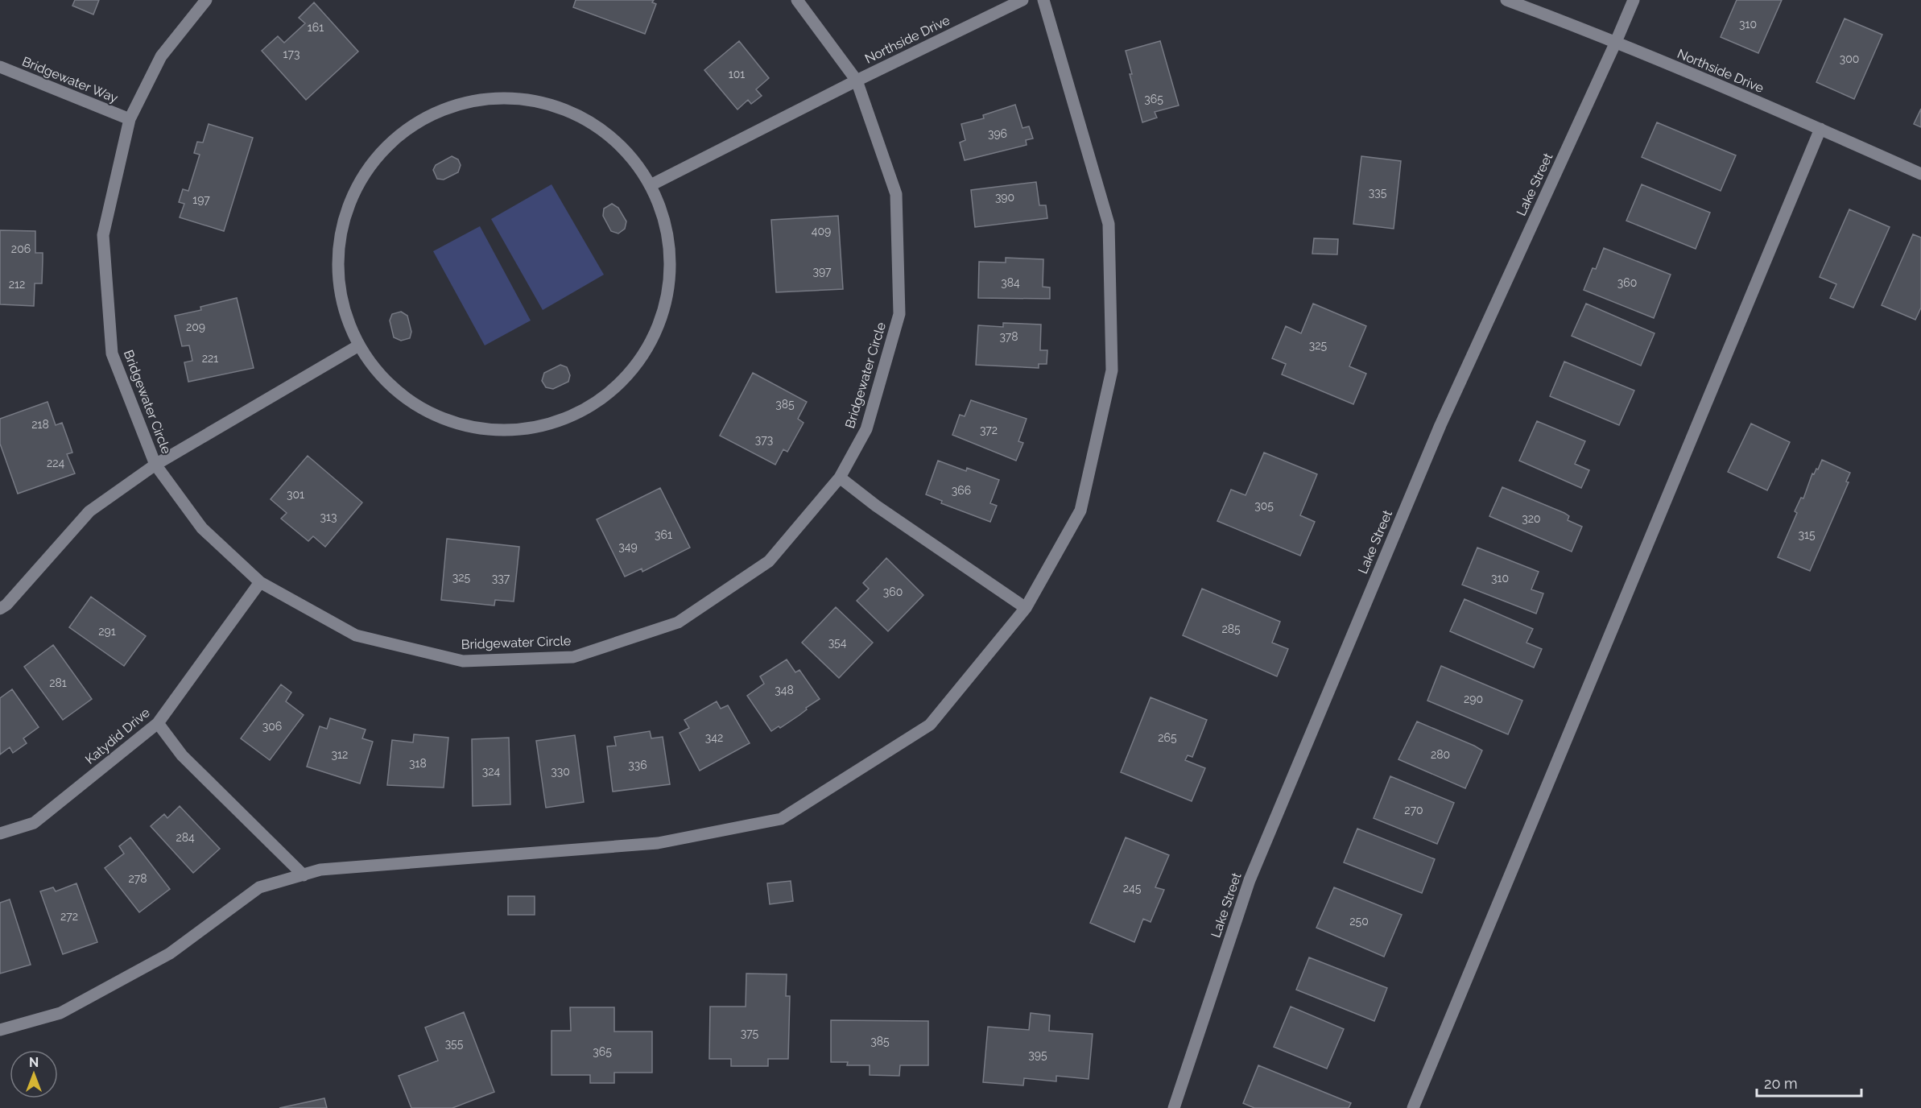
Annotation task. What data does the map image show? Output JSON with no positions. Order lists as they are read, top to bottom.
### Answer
{
  "streets": {
    "street": [
      "Northside Drive",
      "Bridgewater Way",
      "Lake Street",
      "Bridgewater Circle",
      "Katydid Drive"
    ]
  },
  "crossings": [
    ["Northside Drive", "Lake Street"],
    ["Northside Drive", "Bridgewater Circle"],
    ["Bridgewater Way", "Bridgewater Circle"],
    ["Bridgewater Circle", "Katydid Drive"]
  ],
  "house_numbers": [
    "310",
    "161",
    "173",
    "300",
    "101",
    "365",
    "396",
    "335",
    "390",
    "197",
    "409",
    "206",
    "397",
    "384",
    "360",
    "212",
    "209",
    "378",
    "325",
    "221",
    "385",
    "218",
    "372",
    "373",
    "224",
    "366",
    "301",
    "305",
    "313",
    "320",
    "361",
    "315",
    "349",
    "325",
    "337",
    "310",
    "360",
    "285",
    "291",
    "354",
    "281",
    "348",
    "290",
    "306",
    "342",
    "265",
    "312",
    "280",
    "318",
    "336",
    "324",
    "330",
    "270",
    "284",
    "278",
    "245",
    "272",
    "250",
    "375",
    "385",
    "355",
    "365",
    "395"
  ],
  "scale_bar": "20 m",
  "north": "top"
}
